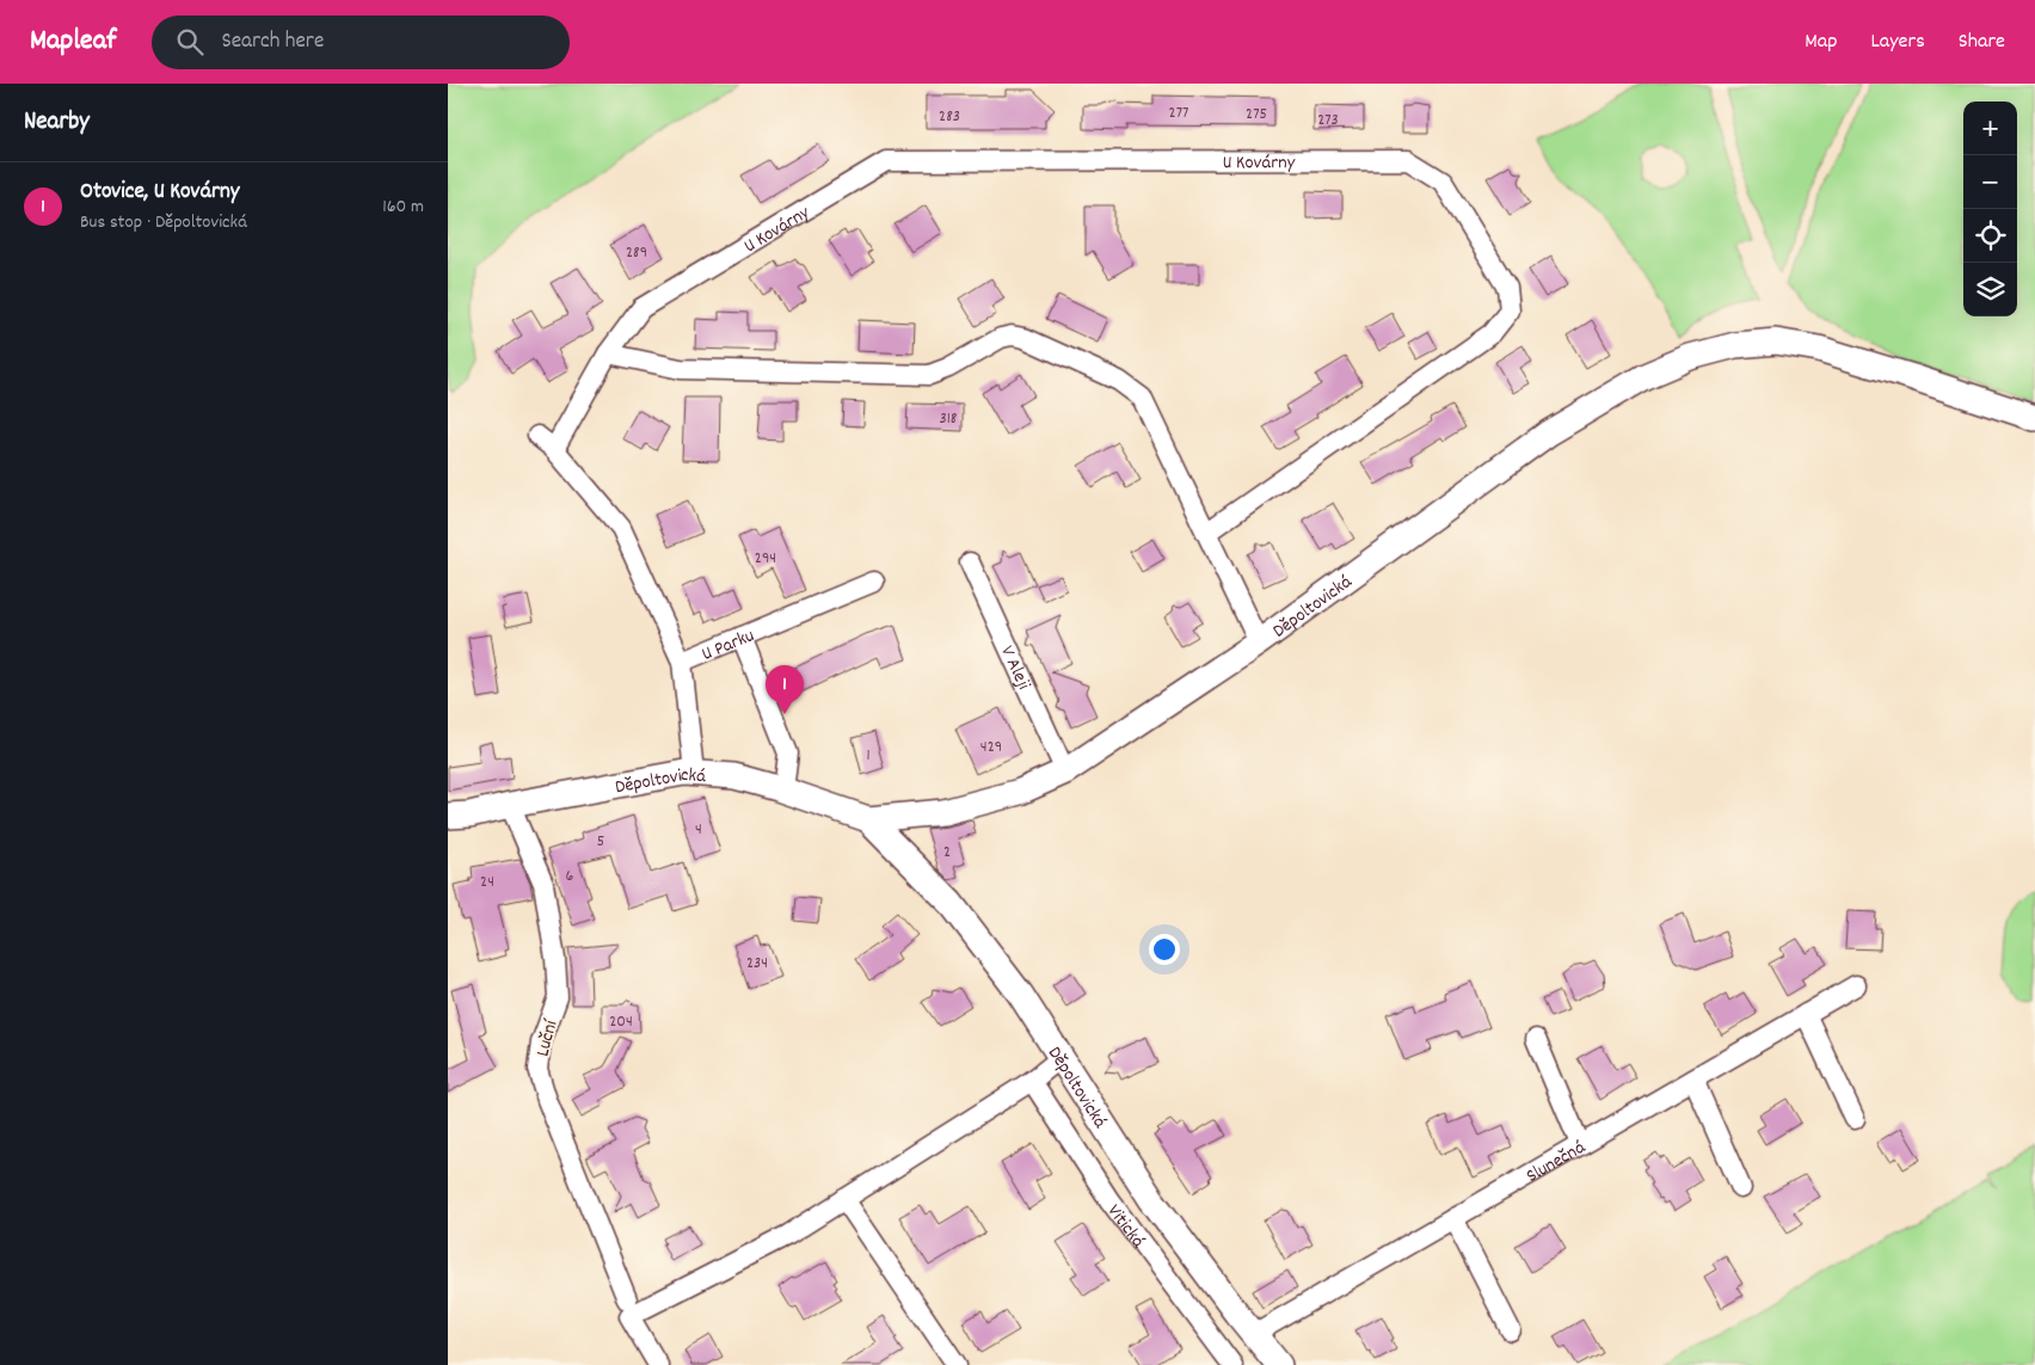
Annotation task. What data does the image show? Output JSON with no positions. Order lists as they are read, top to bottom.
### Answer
{
  "streets": {
    "street": [
      "U Kovárny",
      "Děpoltovická",
      "U Parku",
      "V Aleji",
      "Luční",
      "Slunečná",
      "Vitická"
    ]
  },
  "crossings": [
    ["Děpoltovická", "U Parku"],
    ["Děpoltovická", "V Aleji"],
    ["Děpoltovická", "Luční"],
    ["Děpoltovická", "Slunečná"]
  ],
  "house_numbers": [
    "277",
    "275",
    "283",
    "273",
    "289",
    "318",
    "294",
    "429",
    "1",
    "4",
    "5",
    "2",
    "6",
    "24",
    "234",
    "204"
  ],
  "page": {
    "header": "Mapleaf",
    "search": "Search here",
    "nav": ["Map", "Layers", "Share"],
    "heading": "Nearby",
    "map_buttons": ["+", "−"],
    "list": [
      {
        "mark": "1",
        "name": "Otovice, U Kovárny",
        "note": "Bus stop · Děpoltovická",
        "value": "160 m"
      }
    ],
    "pins": "1"
  }
}
